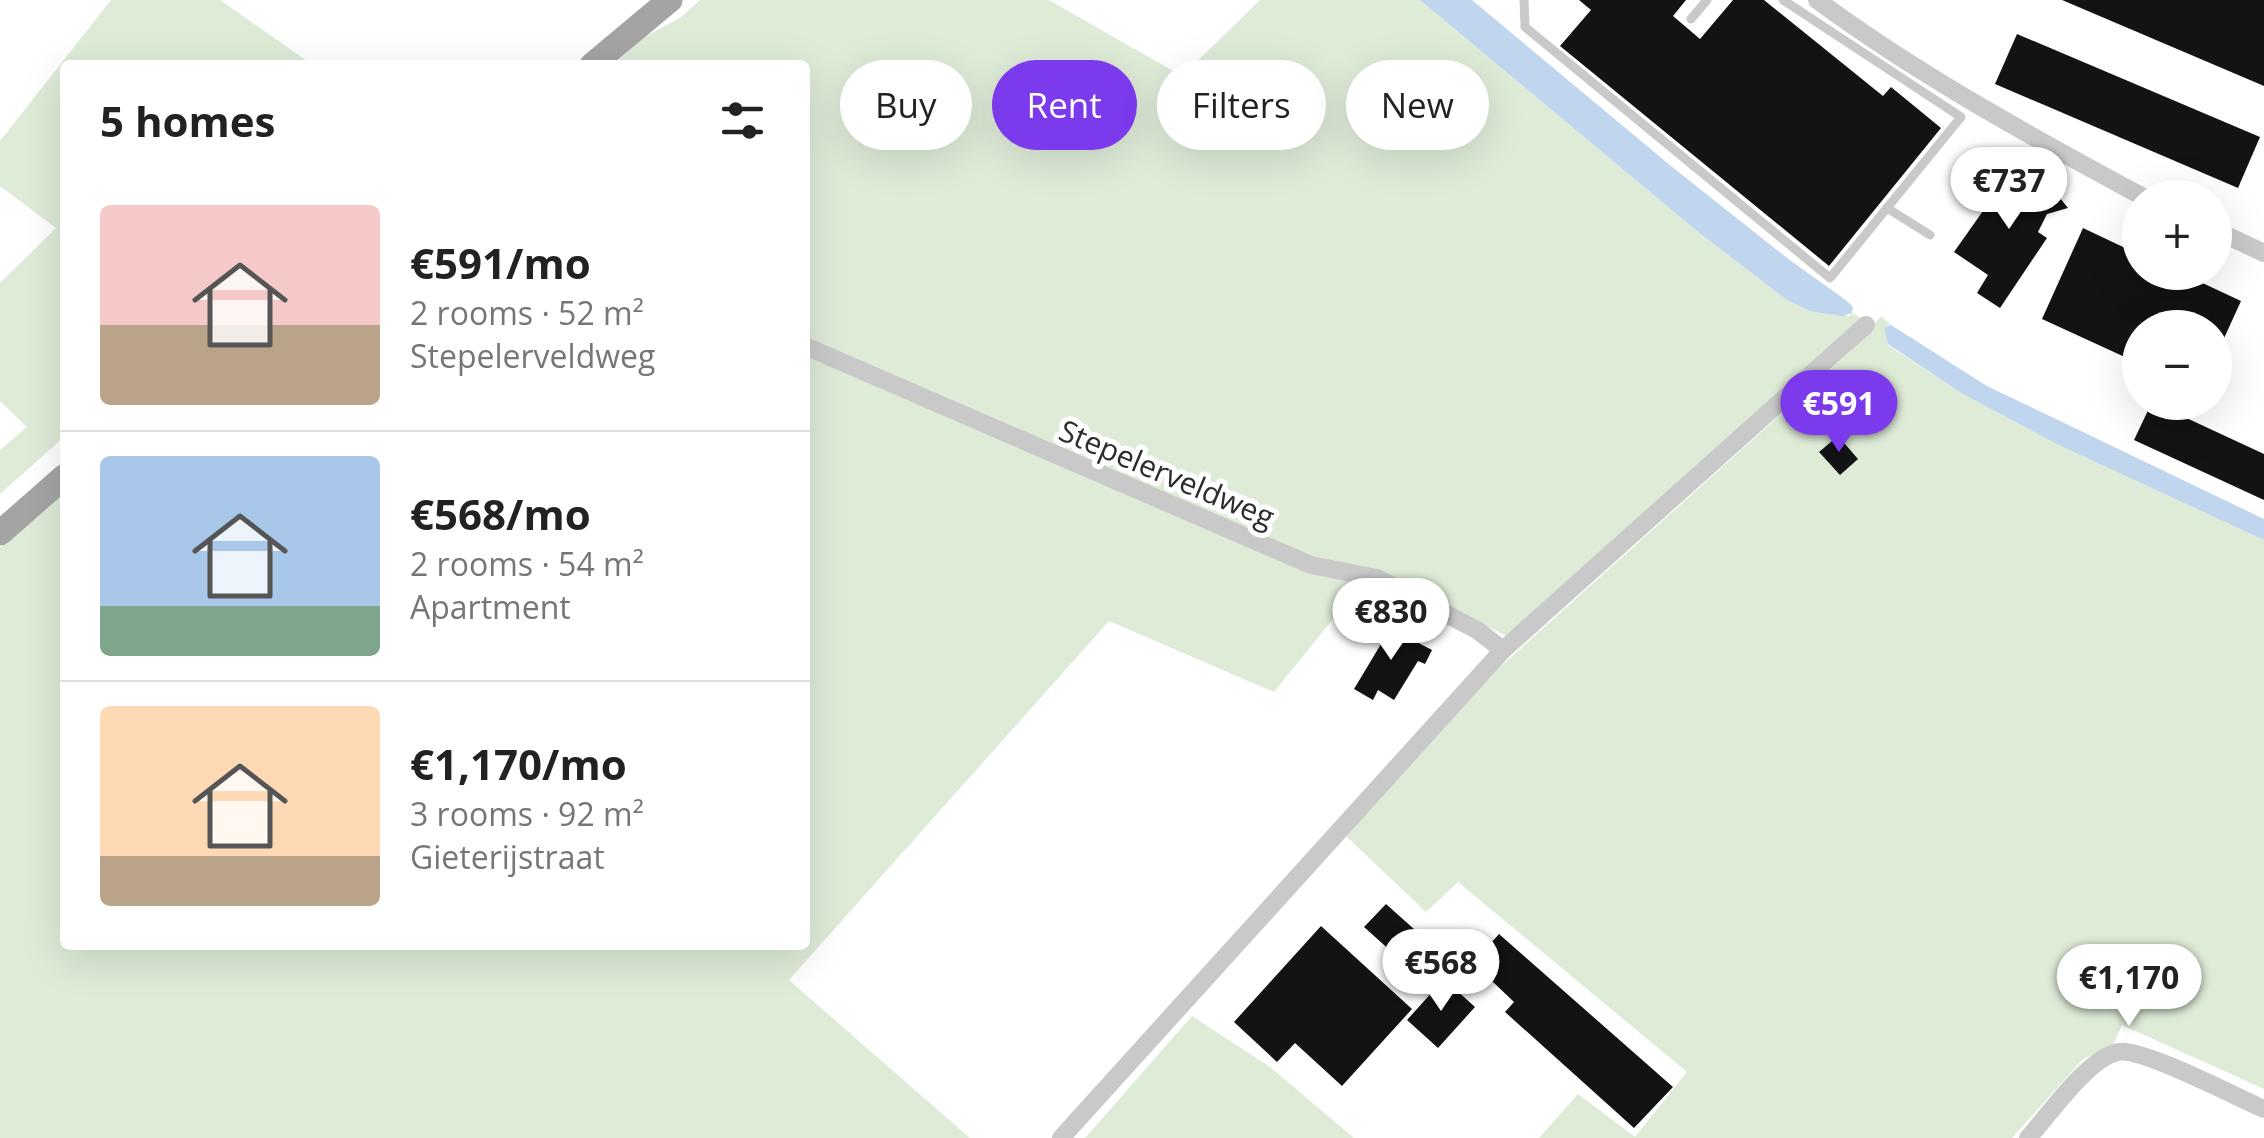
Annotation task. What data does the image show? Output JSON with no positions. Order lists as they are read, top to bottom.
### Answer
{
  "streets": {
    "street": ["Stepelerveldweg"]
  },
  "page": {
    "chip": [
      "Buy",
      "Rent",
      "Filters",
      "New"
    ],
    "heading": "5 homes",
    "price": [
      "€737",
      "€591",
      "€830",
      "€568",
      "€1,170"
    ],
    "map_buttons": ["+", "−"],
    "list": [
      {
        "name": "€591/mo",
        "note": "2 rooms · 52 m² · Stepelerveldweg"
      },
      {
        "name": "€568/mo",
        "note": "2 rooms · 54 m² · Apartment"
      },
      {
        "name": "€1,170/mo",
        "note": "3 rooms · 92 m² · Gieterijstraat"
      }
    ]
  }
}
